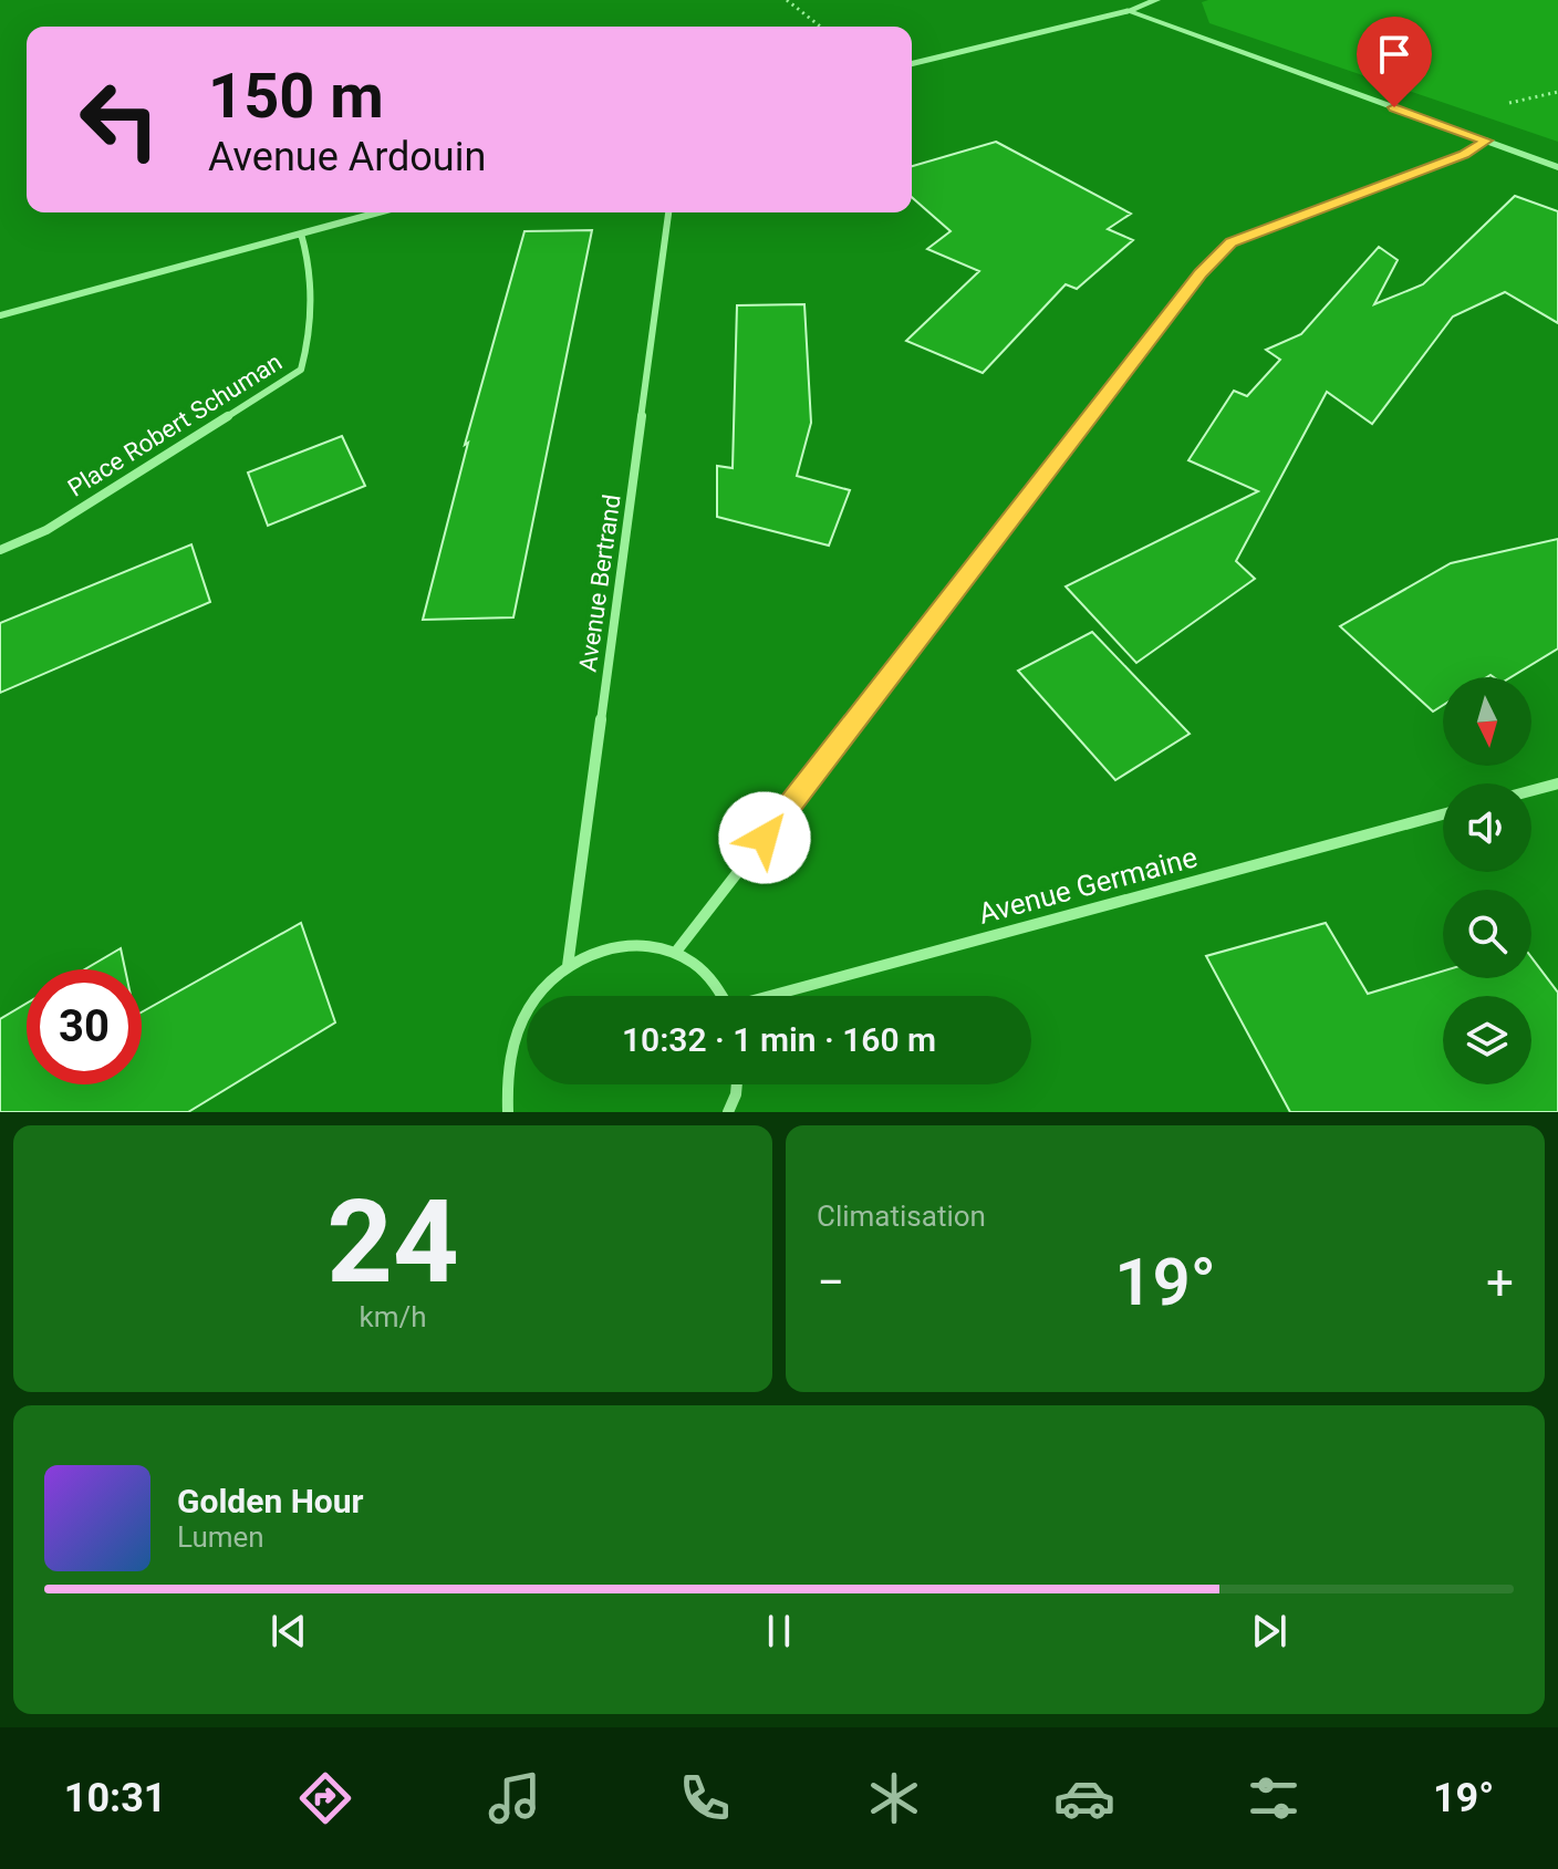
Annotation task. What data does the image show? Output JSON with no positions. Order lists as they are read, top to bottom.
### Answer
{
  "streets": {
    "street": ["Place Robert Schuman", "Avenue Bertrand", "Avenue Germaine"]
  },
  "north": "bottom",
  "page": {
    "turn": ["150 m", "Avenue Ardouin"],
    "limit": "30",
    "trip": "10:32 · 1 min · 160 m",
    "tile": [
      ["24", "km/h"],
      "Climatisation"
    ],
    "heat": ["−", "19°", "+"],
    "song": ["Golden Hour", "Lumen"],
    "tabs": ["10:31", "19°"]
  }
}
